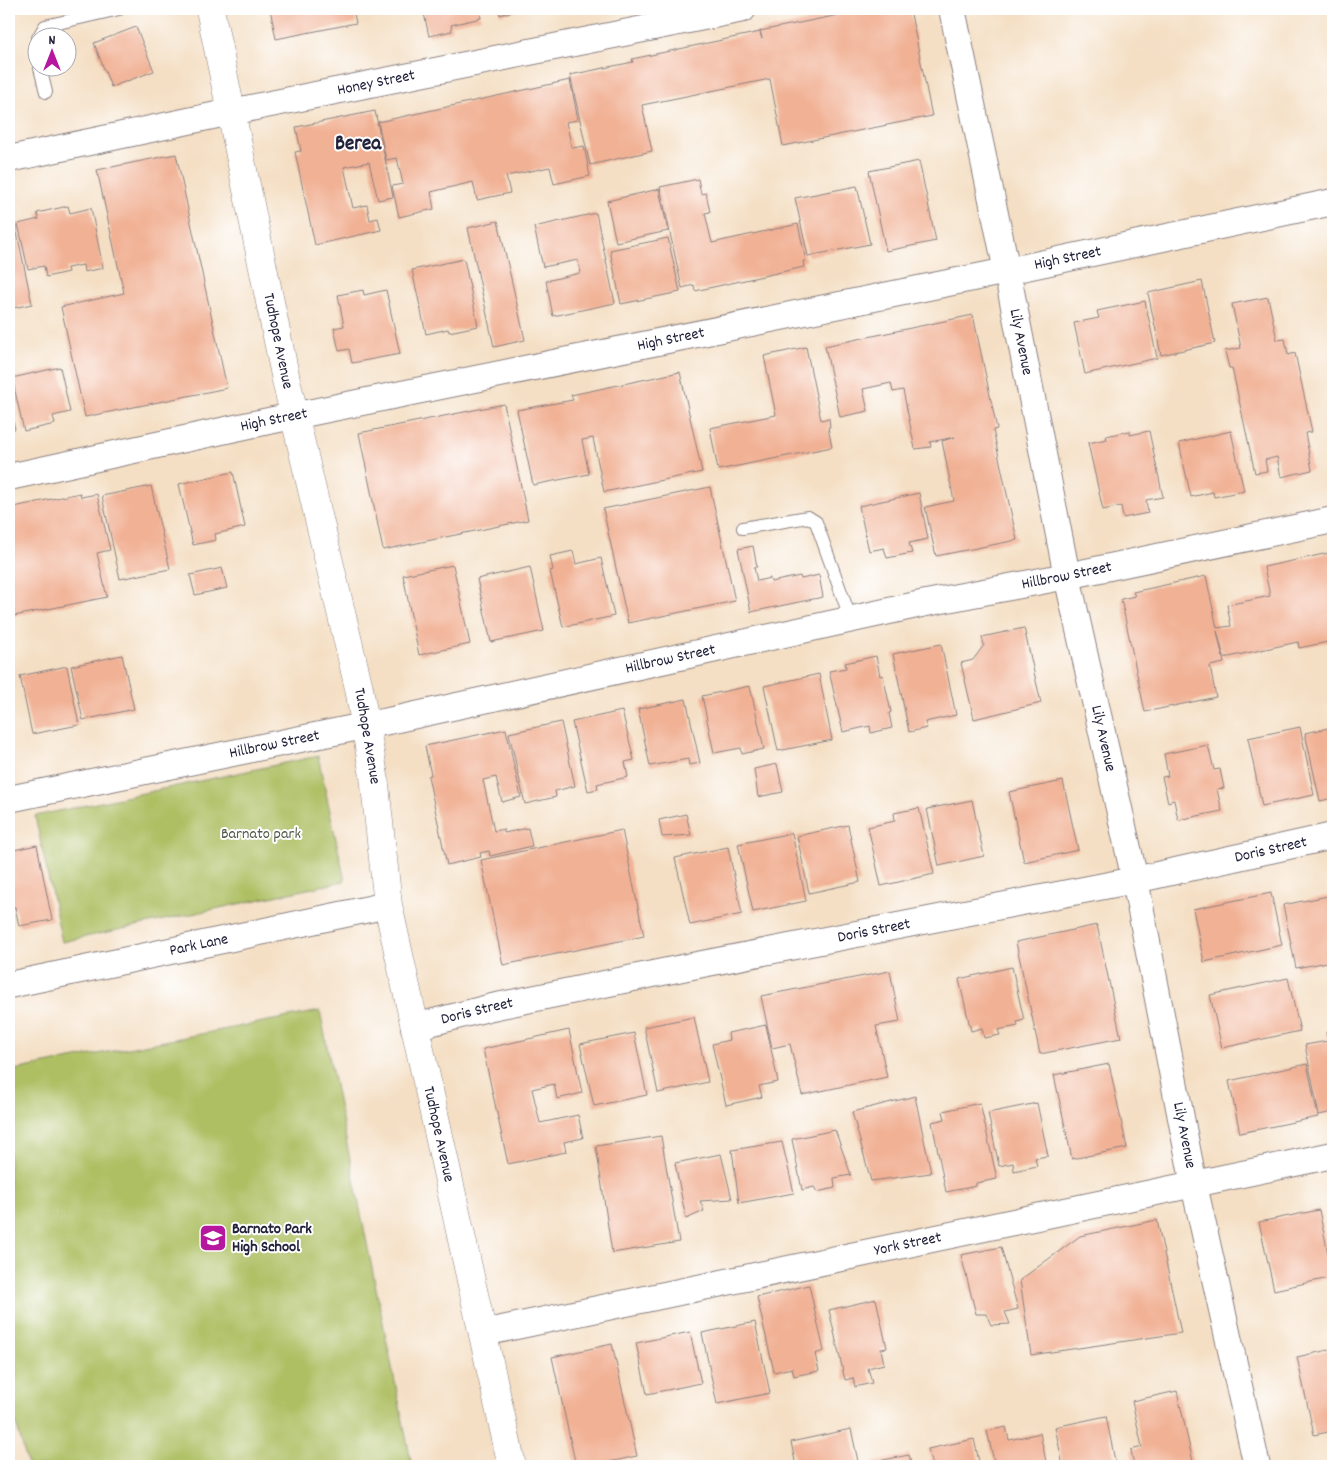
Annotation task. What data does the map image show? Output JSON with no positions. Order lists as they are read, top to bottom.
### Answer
{
  "streets": {
    "street": [
      "Honey Street",
      "High Street",
      "Tudhope Avenue",
      "Lily Avenue",
      "Hillbrow Street",
      "Doris Street",
      "Park Lane",
      "York Street"
    ]
  },
  "crossings": [
    ["Honey Street", "Tudhope Avenue"],
    ["High Street", "Tudhope Avenue"],
    ["High Street", "Lily Avenue"],
    ["Tudhope Avenue", "Hillbrow Street"],
    ["Tudhope Avenue", "Doris Street"],
    ["Tudhope Avenue", "Park Lane"],
    ["Tudhope Avenue", "York Street"],
    ["Lily Avenue", "Hillbrow Street"],
    ["Lily Avenue", "Doris Street"],
    ["Lily Avenue", "York Street"]
  ],
  "districts": ["Berea"],
  "parks": ["Barnato park"],
  "places": {
    "school or university": ["Barnato Park High School"]
  },
  "north": "top"
}
